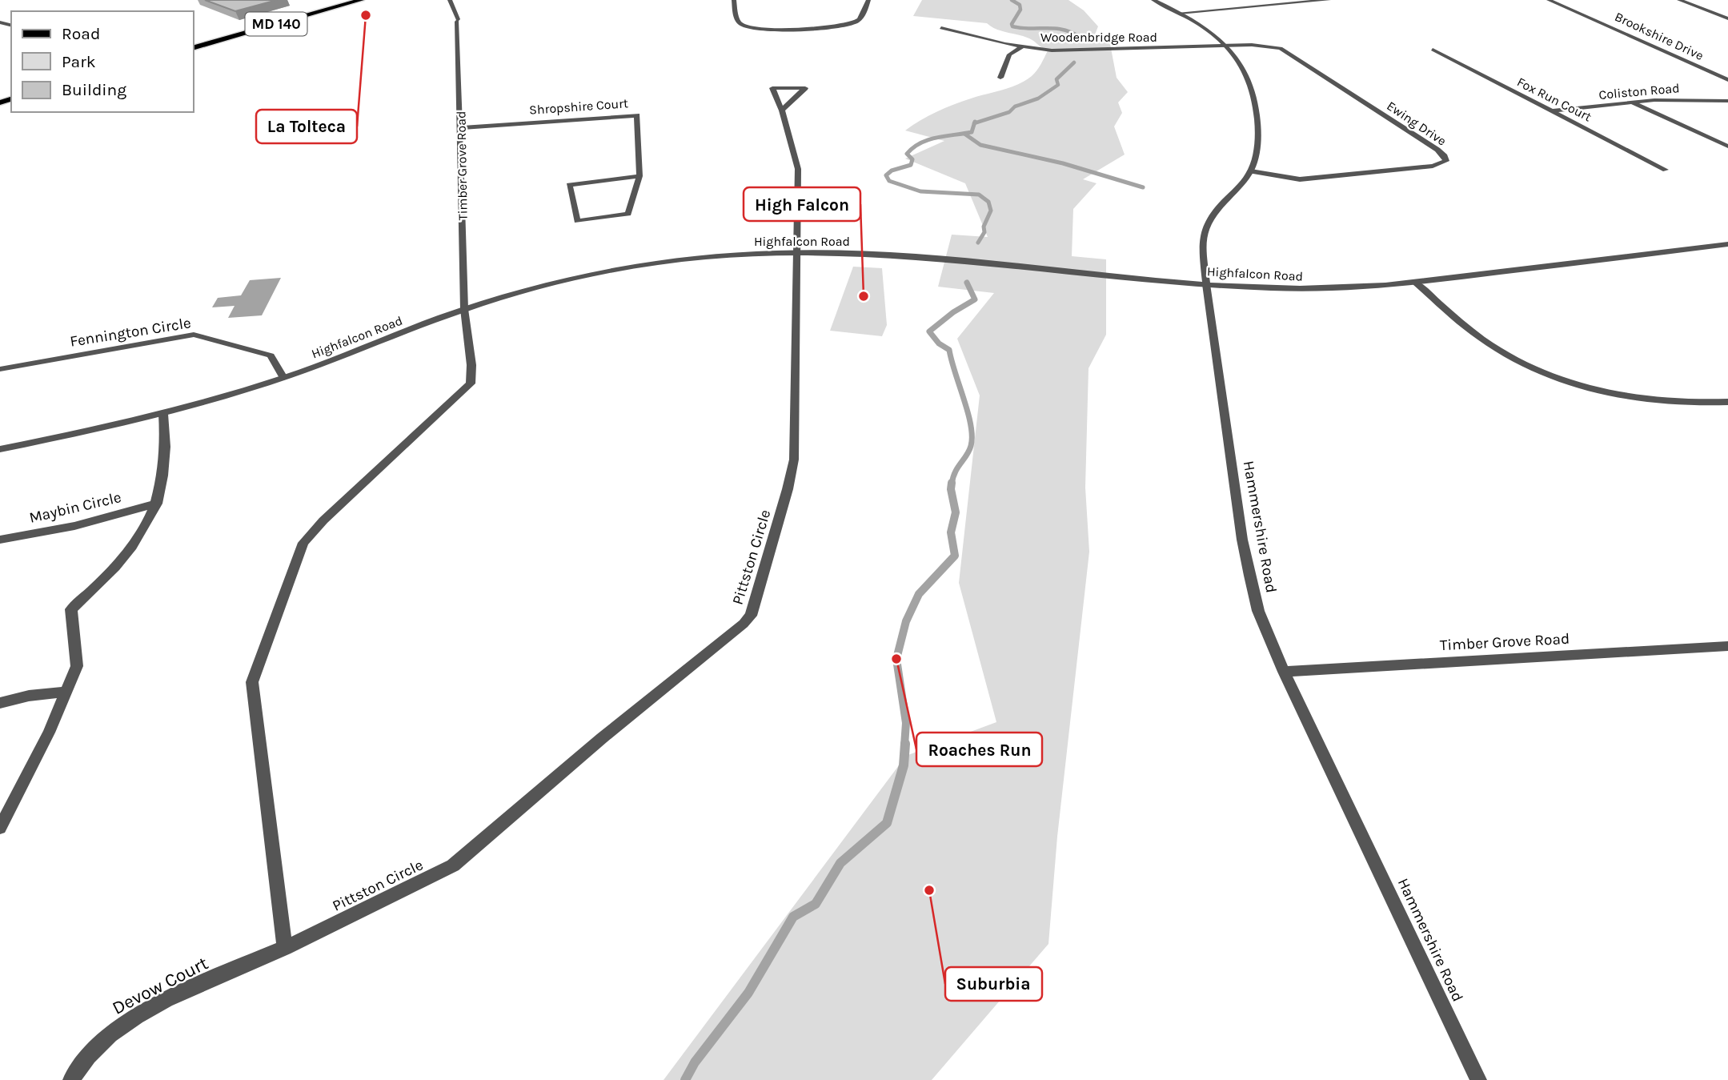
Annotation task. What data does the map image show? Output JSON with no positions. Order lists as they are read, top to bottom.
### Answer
{
  "streets": {
    "main road": ["MD 140"],
    "street": [
      "Brookshire Drive",
      "Woodenbridge Road",
      "Coliston Road",
      "Fox Run Court",
      "Shropshire Court",
      "Ewing Drive",
      "Timber Grove Road",
      "Highfalcon Road",
      "Fennington Circle",
      "Maybin Circle",
      "Hammershire Road",
      "Pittston Circle",
      "Devow Court"
    ]
  },
  "crossings": [
    ["Woodenbridge Road", "Ewing Drive"],
    ["Woodenbridge Road", "Hammershire Road"],
    ["Coliston Road", "Fox Run Court"],
    ["Shropshire Court", "Timber Grove Road"],
    ["Ewing Drive", "Hammershire Road"],
    ["Timber Grove Road", "Highfalcon Road"],
    ["Timber Grove Road", "Hammershire Road"],
    ["Highfalcon Road", "Fennington Circle"],
    ["Highfalcon Road", "Hammershire Road"],
    ["Highfalcon Road", "Pittston Circle"],
    ["Pittston Circle", "Devow Court"]
  ],
  "places": [
    "La Tolteca",
    "High Falcon",
    "Roaches Run",
    "Suburbia"
  ],
  "legend": ["Road", "Park", "Building"]
}
